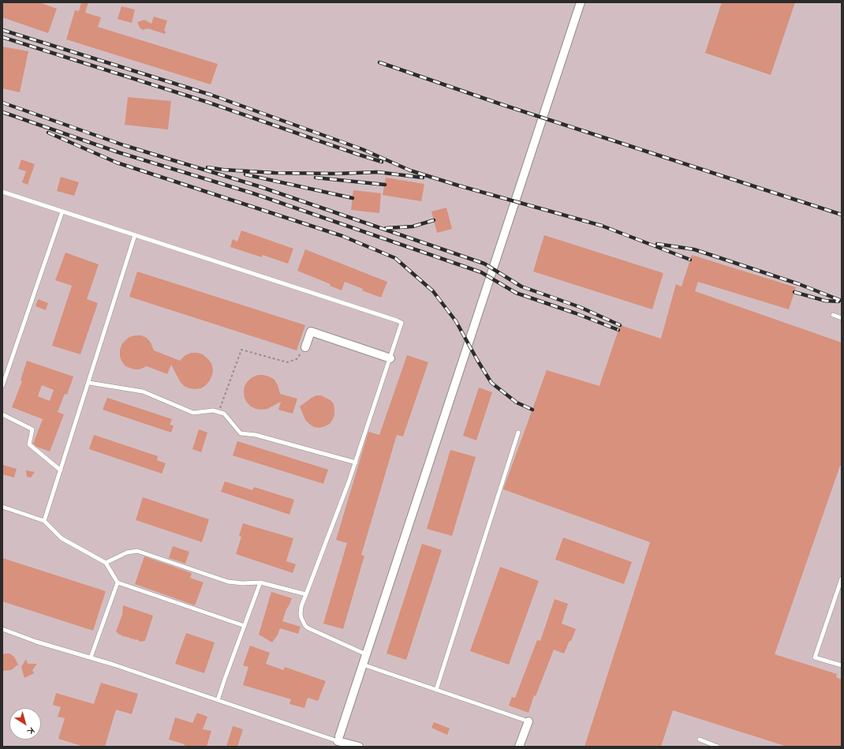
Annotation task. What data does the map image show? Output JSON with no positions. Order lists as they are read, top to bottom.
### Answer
{
  "north": "bottom right"
}
